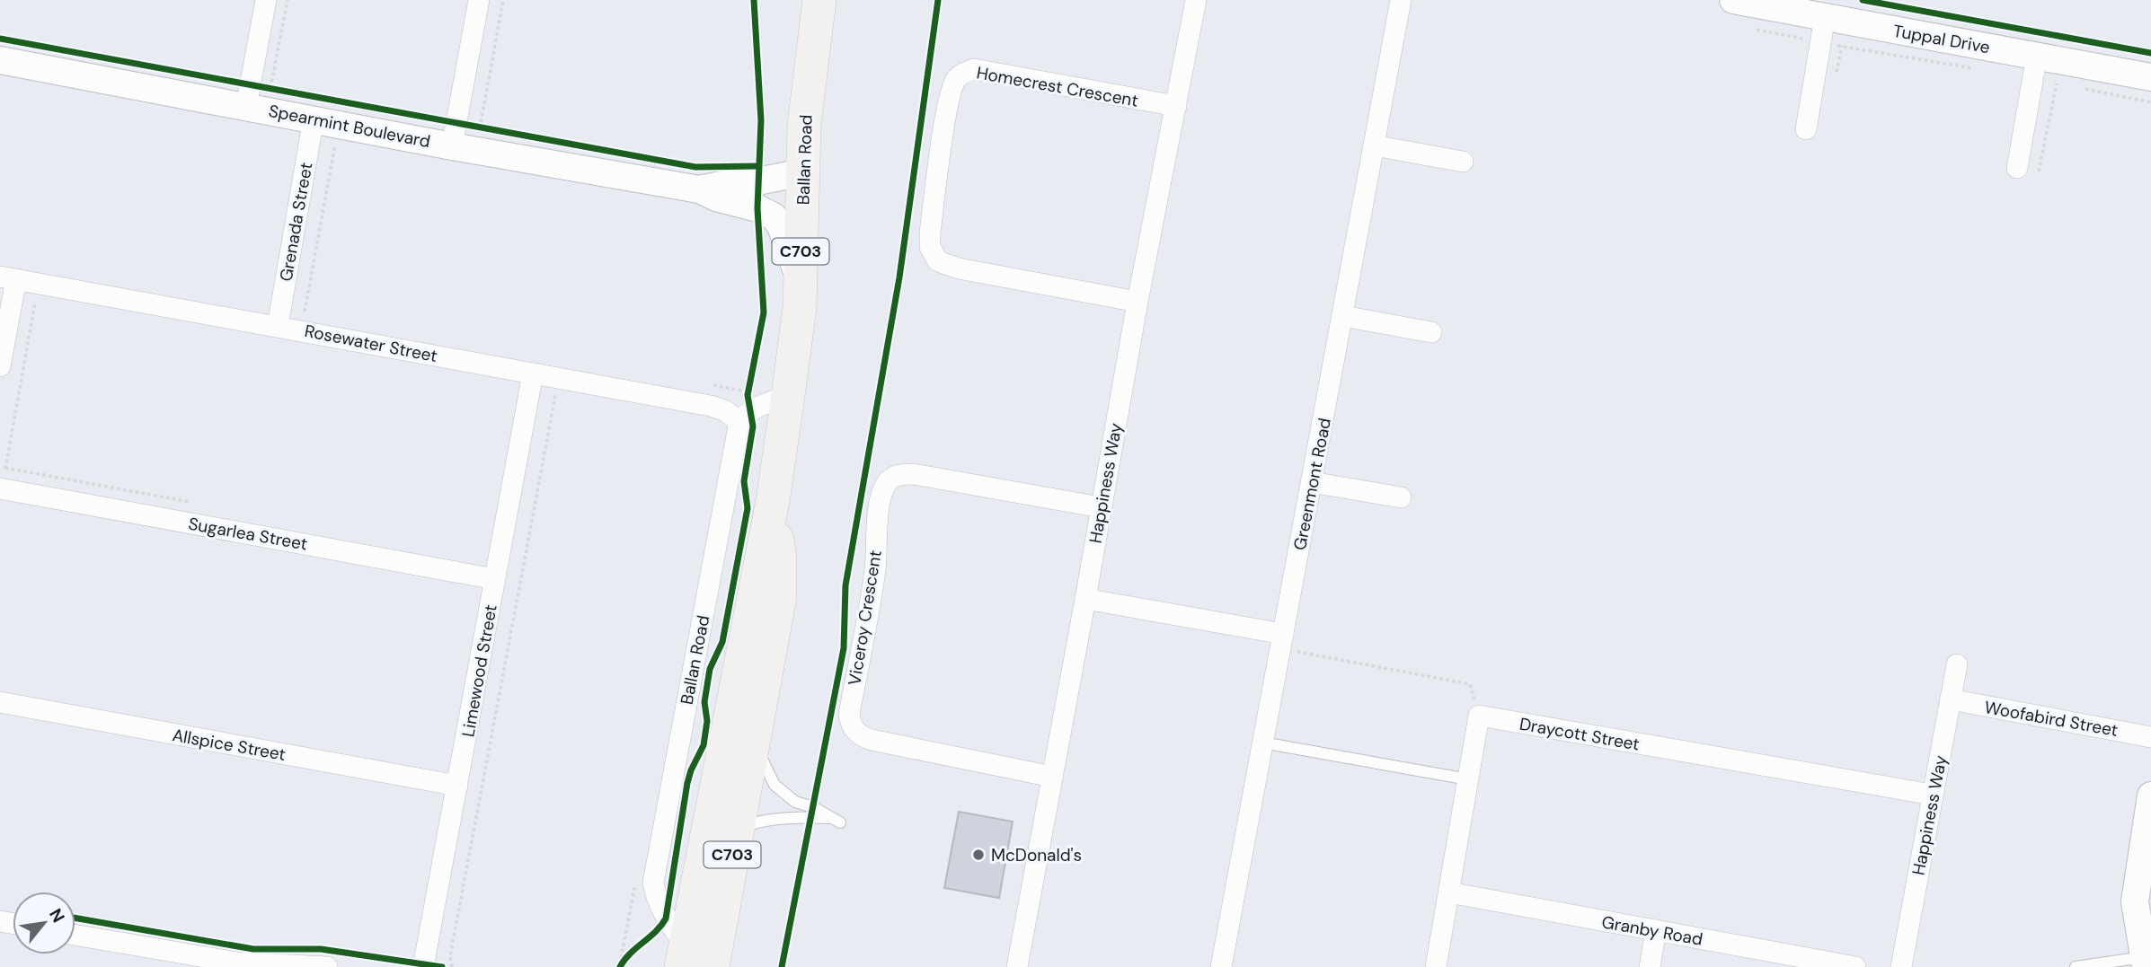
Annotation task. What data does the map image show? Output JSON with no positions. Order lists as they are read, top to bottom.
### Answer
{
  "streets": {
    "main road": ["Ballan Road", "C703"],
    "street": [
      "Tuppal Drive",
      "Homecrest Crescent",
      "Spearmint Boulevard",
      "Grenada Street",
      "Rosewater Street",
      "Happiness Way",
      "Greenmont Road",
      "Sugarlea Street",
      "Viceroy Crescent",
      "Limewood Street",
      "Woofabird Street",
      "Draycott Street",
      "Allspice Street",
      "Granby Road"
    ]
  },
  "crossings": [
    ["Homecrest Crescent", "Happiness Way"],
    ["Spearmint Boulevard", "Ballan Road"],
    ["Spearmint Boulevard", "Grenada Street"],
    ["Ballan Road", "Rosewater Street"],
    ["Grenada Street", "Rosewater Street"],
    ["Rosewater Street", "Limewood Street"],
    ["Happiness Way", "Viceroy Crescent"],
    ["Happiness Way", "Woofabird Street"],
    ["Happiness Way", "Draycott Street"],
    ["Sugarlea Street", "Limewood Street"],
    ["Limewood Street", "Allspice Street"]
  ],
  "places": ["McDonald's"],
  "north": "top right"
}
